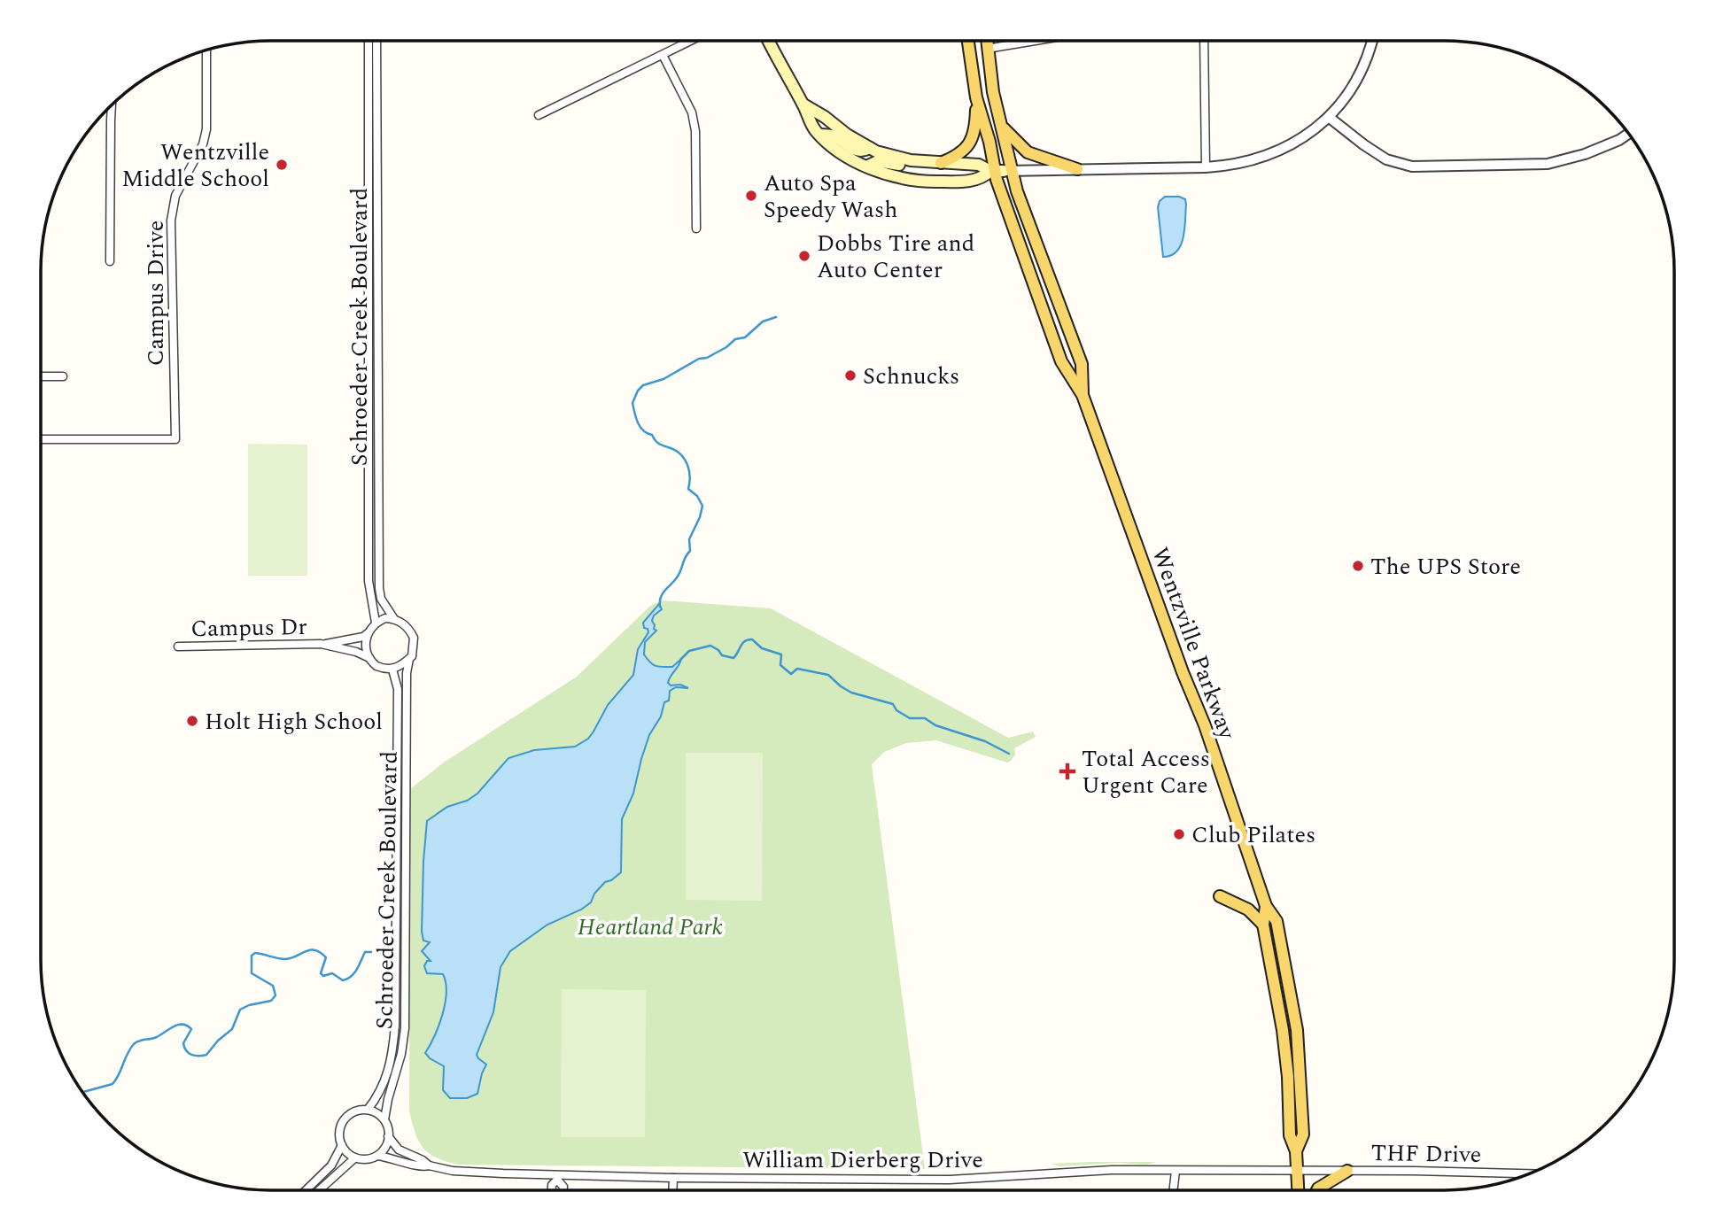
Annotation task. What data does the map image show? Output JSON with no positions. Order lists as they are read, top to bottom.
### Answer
{
  "streets": {
    "main road": ["Wentzville Parkway"],
    "street": [
      "Campus Drive",
      "Schroeder Creek Boulevard",
      "Campus Dr",
      "THF Drive",
      "William Dierberg Drive"
    ]
  },
  "crossings": [
    ["Schroeder Creek Boulevard", "Campus Dr"],
    ["Schroeder Creek Boulevard", "William Dierberg Drive"],
    ["Wentzville Parkway", "THF Drive"],
    ["Wentzville Parkway", "William Dierberg Drive"],
    ["THF Drive", "William Dierberg Drive"]
  ],
  "parks": ["Heartland Park"],
  "places": {
    "other": [
      "Wentzville Middle School",
      "Auto Spa Speedy Wash",
      "Dobbs Tire and Auto Center",
      "Schnucks",
      "The UPS Store",
      "Holt High School",
      "Club Pilates"
    ],
    "health": ["Total Access Urgent Care"]
  }
}
